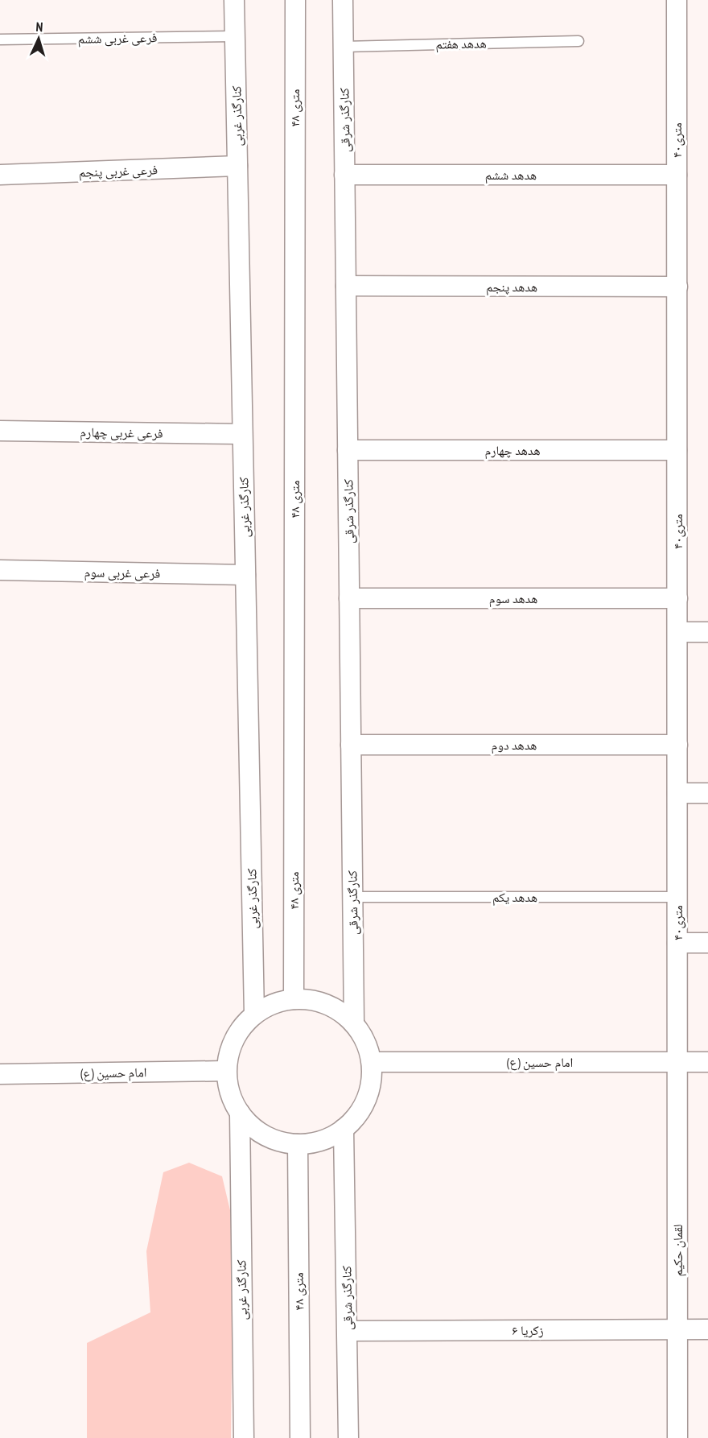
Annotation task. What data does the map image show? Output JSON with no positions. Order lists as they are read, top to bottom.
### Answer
{
  "streets": {
    "street": [
      "۴۸ متری",
      "کنارگذر غربی",
      "کنارگذر شرقی",
      "۴۰متری",
      "فرعی غربی پنجم",
      "هدهد ششم",
      "هدهد پنجم",
      "فرعی غربی چهارم",
      "هدهد چهارم",
      "فرعی غربی سوم",
      "هدهد سوم",
      "هدهد دوم",
      "امام حسین (ع)",
      "لقمان حکیم",
      "زکریا ۶"
    ],
    "lane": ["فرعی غربی ششم", "هدهد هفتم", "هدهد یکم"]
  },
  "crossings": [
    ["فرعی غربی ششم", "کنارگذر غربی"],
    ["هدهد هفتم", "کنارگذر شرقی"],
    ["۴۸ متری", "کنارگذر غربی"],
    ["۴۸ متری", "کنارگذر شرقی"],
    ["۴۸ متری", "امام حسین (ع)"],
    ["کنارگذر غربی", "کنارگذر شرقی"],
    ["کنارگذر غربی", "فرعی غربی پنجم"],
    ["کنارگذر غربی", "فرعی غربی چهارم"],
    ["کنارگذر غربی", "فرعی غربی سوم"],
    ["کنارگذر غربی", "امام حسین (ع)"],
    ["کنارگذر شرقی", "هدهد ششم"],
    ["کنارگذر شرقی", "هدهد پنجم"],
    ["کنارگذر شرقی", "هدهد چهارم"],
    ["کنارگذر شرقی", "هدهد سوم"],
    ["کنارگذر شرقی", "هدهد دوم"],
    ["کنارگذر شرقی", "هدهد یکم"],
    ["کنارگذر شرقی", "امام حسین (ع)"],
    ["کنارگذر شرقی", "زکریا ۶"],
    ["۴۰متری", "هدهد ششم"],
    ["۴۰متری", "هدهد پنجم"],
    ["۴۰متری", "هدهد چهارم"],
    ["۴۰متری", "هدهد سوم"],
    ["۴۰متری", "هدهد دوم"],
    ["۴۰متری", "هدهد یکم"],
    ["۴۰متری", "امام حسین (ع)"],
    ["۴۰متری", "لقمان حکیم"],
    ["امام حسین (ع)", "لقمان حکیم"],
    ["لقمان حکیم", "زکریا ۶"]
  ],
  "north": "top"
}
